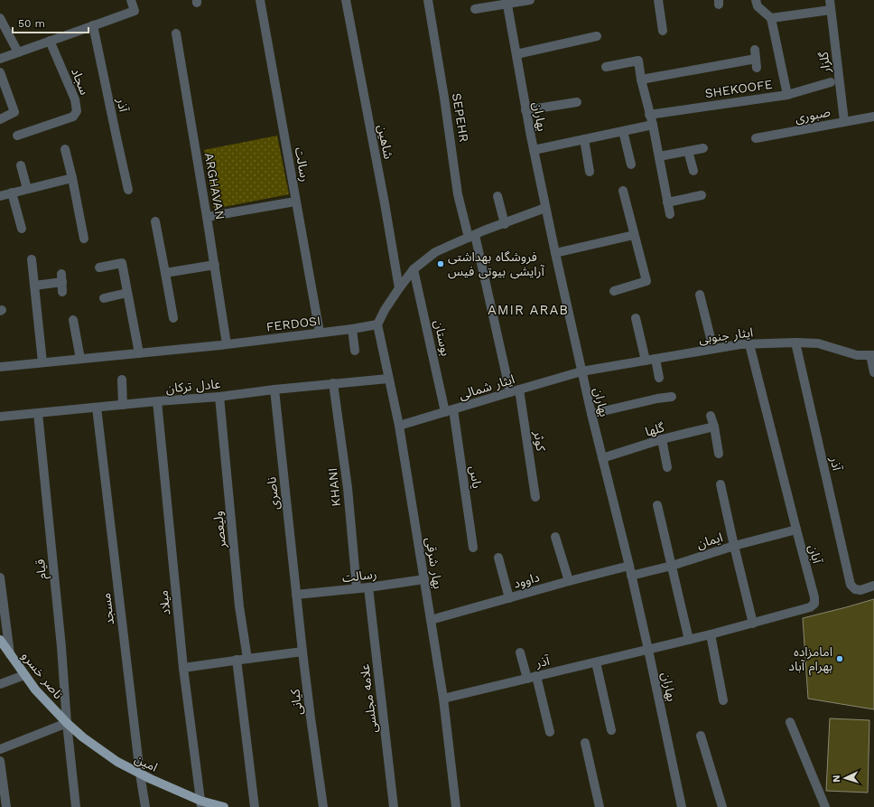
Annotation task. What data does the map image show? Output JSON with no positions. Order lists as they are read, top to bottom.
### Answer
{
  "streets": {
    "main road": ["ناصر خسرو", "امین"],
    "street": [
      "گلزار",
      "سجاد",
      "SHEKOOFE",
      "آذر",
      "صبوری",
      "بهاران",
      "SEPEHR",
      "شاهین",
      "رسالت",
      "ARGHAVAN",
      "FERDOSI",
      "ایثار جنوبی",
      "بوستان",
      "عادل ترکان",
      "ایثار شمالی",
      "گلها",
      "کوثر",
      "یاس",
      "KHANI",
      "ناصری",
      "ولیعصر",
      "ایمان",
      "آبان",
      "بهار شرقی",
      "قیام",
      "داوود",
      "میلاد",
      "مسجد",
      "علامه مجلسی",
      "کیانی"
    ]
  },
  "crossings": [
    ["گلزار", "صبوری"],
    ["آذر", "بهاران"],
    ["آذر", "ایثار جنوبی"],
    ["آذر", "آبان"],
    ["آذر", "بهار شرقی"],
    ["بهاران", "ایثار جنوبی"],
    ["بهاران", "ایثار شمالی"],
    ["بهاران", "گلها"],
    ["بهاران", "ایمان"],
    ["بهاران", "آبان"],
    ["بهاران", "داوود"],
    ["SEPEHR", "ایثار شمالی"],
    ["رسالت", "FERDOSI"],
    ["رسالت", "KHANI"],
    ["رسالت", "ناصری"],
    ["رسالت", "بهار شرقی"],
    ["رسالت", "علامه مجلسی"],
    ["رسالت", "کیانی"],
    ["ARGHAVAN", "FERDOSI"],
    ["FERDOSI", "بهار شرقی"],
    ["ایثار جنوبی", "ایثار شمالی"],
    ["ایثار جنوبی", "آبان"],
    ["بوستان", "ایثار شمالی"],
    ["بوستان", "یاس"],
    ["عادل ترکان", "KHANI"],
    ["عادل ترکان", "ناصری"],
    ["عادل ترکان", "ولیعصر"],
    ["عادل ترکان", "بهار شرقی"],
    ["عادل ترکان", "قیام"],
    ["عادل ترکان", "میلاد"],
    ["عادل ترکان", "مسجد"],
    ["ایثار شمالی", "کوثر"],
    ["ایثار شمالی", "یاس"],
    ["ایثار شمالی", "بهار شرقی"],
    ["ناصری", "کیانی"],
    ["ایمان", "آبان"],
    ["بهار شرقی", "داوود"],
    ["قیام", "ناصر خسرو"],
    ["قیام", "امین"],
    ["میلاد", "امین"],
    ["مسجد", "امین"],
    ["ناصر خسرو", "امین"]
  ],
  "districts": ["AMIR ARAB"],
  "places": ["فروشگاه بهداشتی آرایشی بیوتی فیس", "امامزاده بهرام آباد"],
  "scale_bar": "50 m",
  "north": "left"
}
